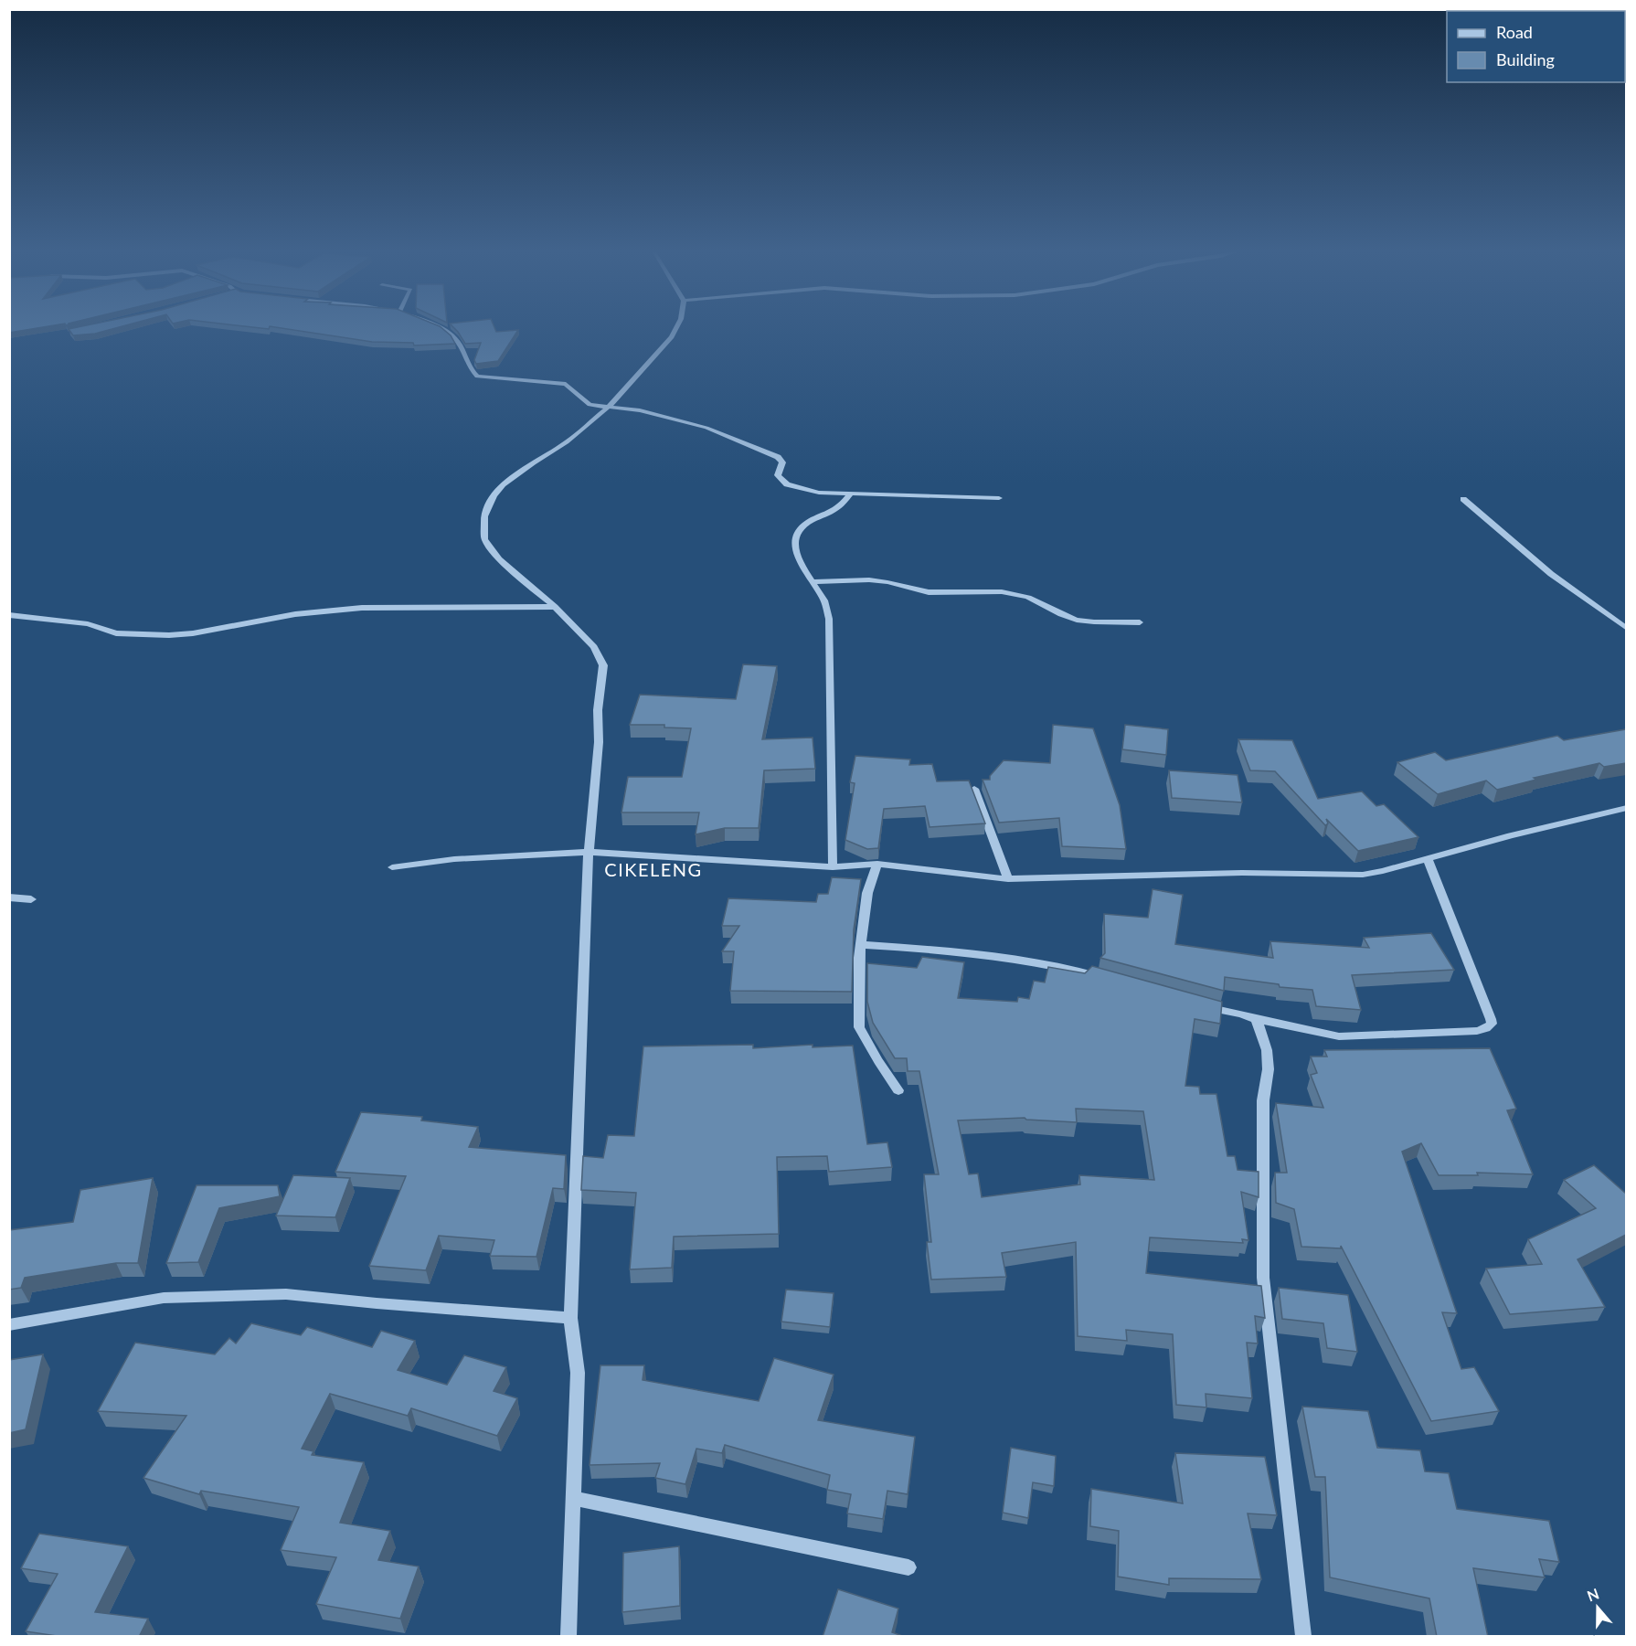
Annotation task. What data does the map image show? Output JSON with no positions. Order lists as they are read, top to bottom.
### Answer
{
  "districts": ["CIKELENG"],
  "legend": ["Road", "Building"],
  "north": "top"
}
